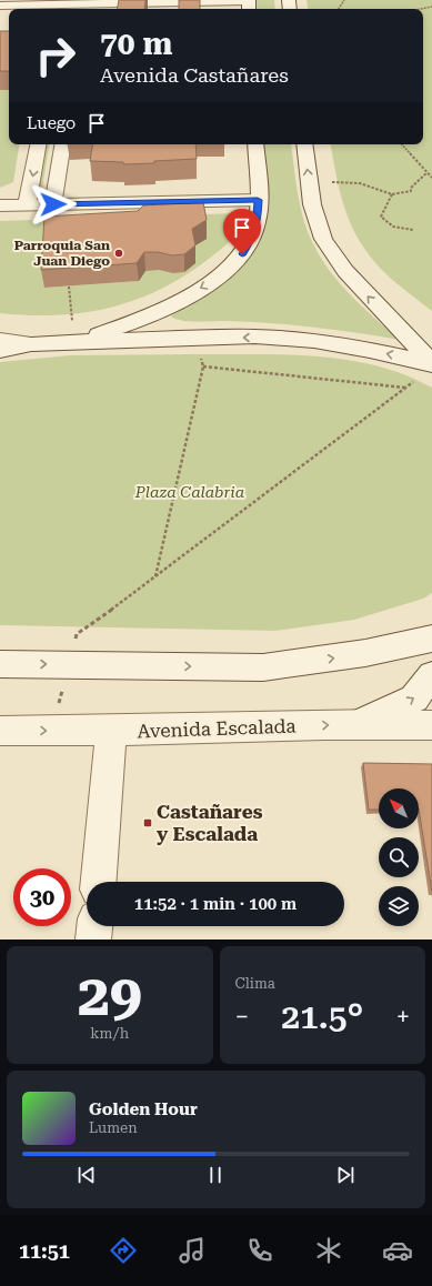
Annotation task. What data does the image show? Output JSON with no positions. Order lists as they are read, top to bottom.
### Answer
{
  "streets": {
    "main road": ["Avenida Escalada"]
  },
  "parks": ["Plaza Calabria"],
  "places": {
    "other": ["Parroquia San Juan Diego"],
    "transit": ["Castañares y Escalada"]
  },
  "north": "top left",
  "page": {
    "turn": ["70 m", "Avenida Castañares"],
    "then": "Luego",
    "limit": "30",
    "trip": "11:52 · 1 min · 100 m",
    "tile": [
      ["29", "km/h"],
      "Clima"
    ],
    "heat": ["−", "21.5°", "+"],
    "song": ["Golden Hour", "Lumen"],
    "tabs": "11:51"
  }
}
